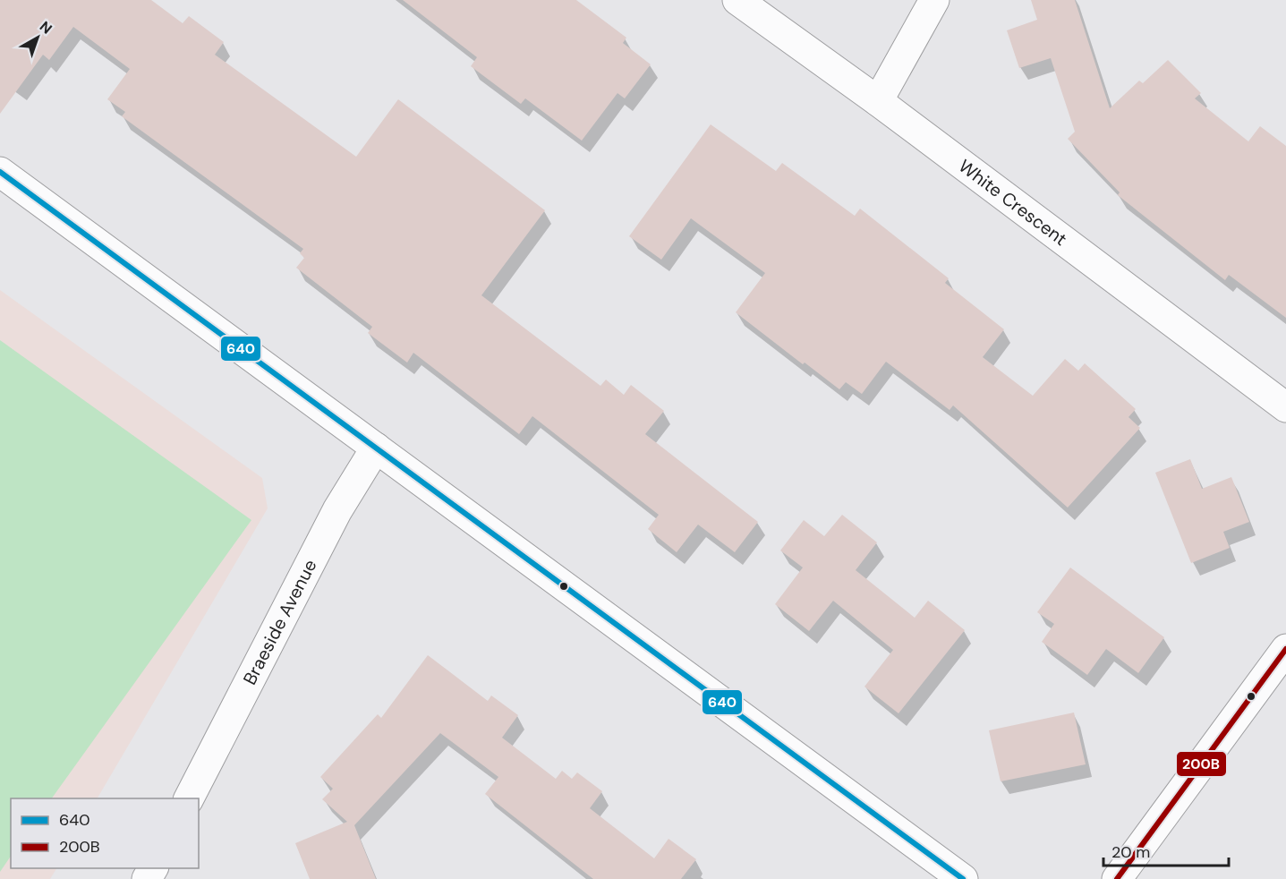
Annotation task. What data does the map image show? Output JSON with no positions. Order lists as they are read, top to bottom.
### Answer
{
  "streets": {
    "street": ["White Crescent", "Braeside Avenue"]
  },
  "lines": ["transit line 640", "transit line 200B"],
  "legend": ["640", "200B"],
  "scale_bar": "20 m",
  "north": "top right"
}
